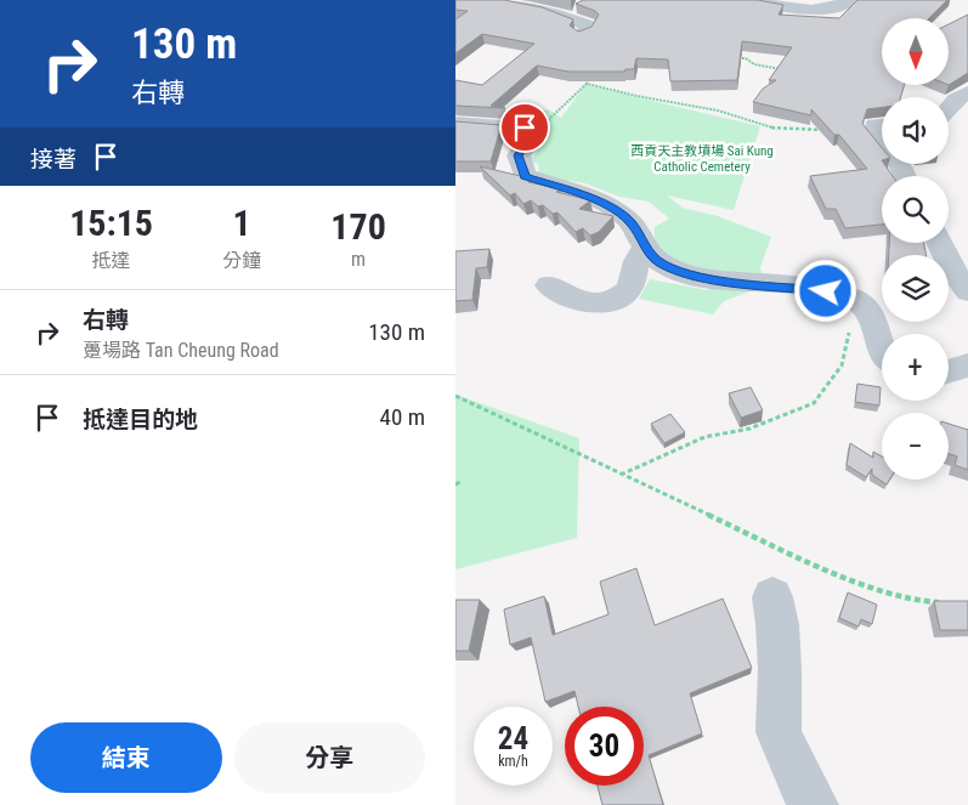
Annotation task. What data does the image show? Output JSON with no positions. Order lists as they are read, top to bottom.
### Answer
{
  "parks": ["西貢天主教墳場 Sai Kung Catholic Cemetery"],
  "north": "bottom",
  "page": {
    "turn": ["130 m", "右轉"],
    "map_buttons": ["+", "−"],
    "then": "接著",
    "eta": [
      "15:15",
      "抵達",
      "1",
      "分鐘",
      "170",
      "m"
    ],
    "list": [
      {
        "name": "右轉",
        "note": "躉場路 Tan Cheung Road",
        "value": "130 m"
      },
      {
        "name": "抵達目的地",
        "value": "40 m"
      }
    ],
    "speed": "24 km/h",
    "limit": "30",
    "buttons": ["結束", "分享"]
  }
}
